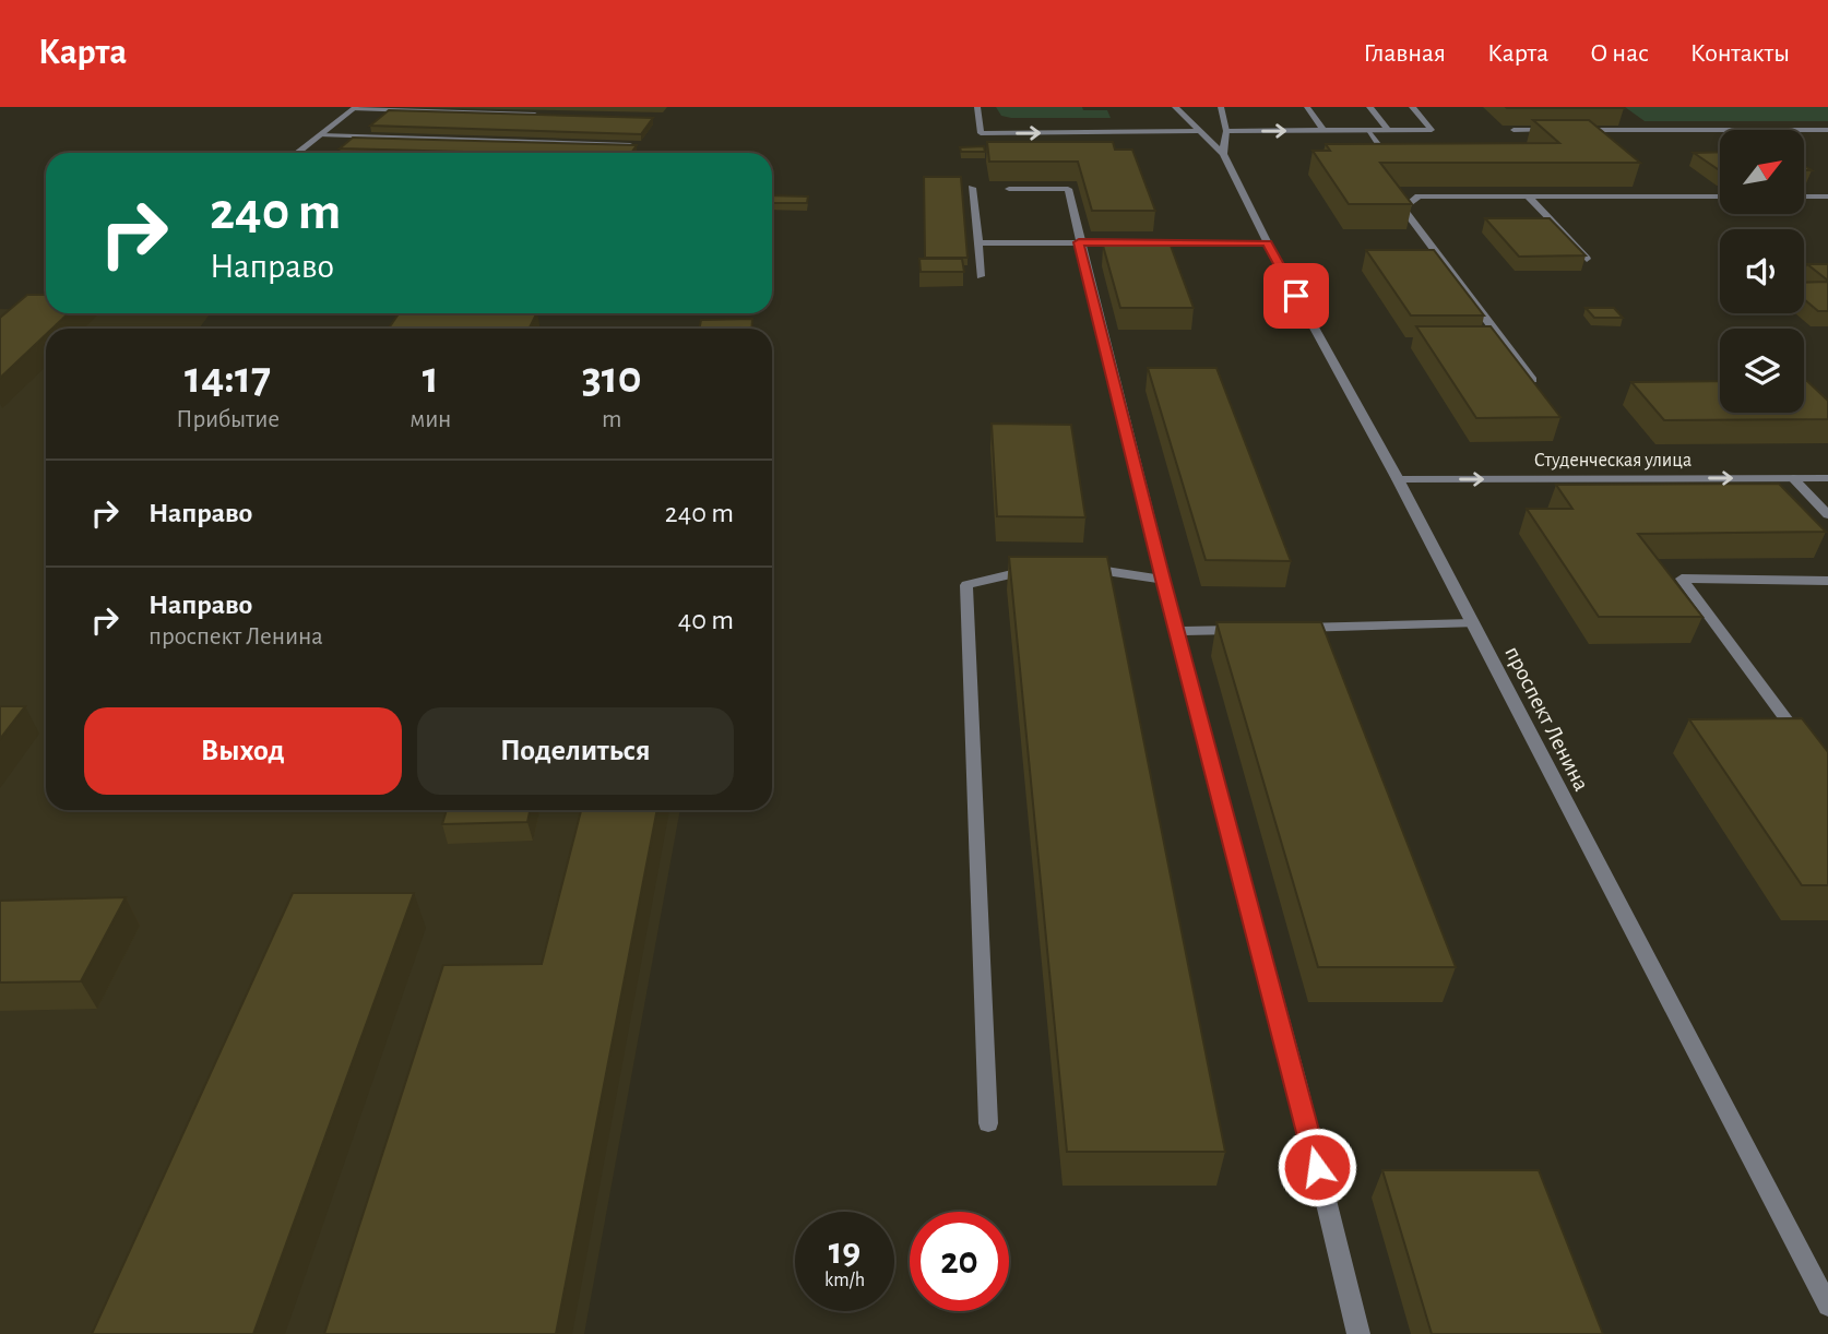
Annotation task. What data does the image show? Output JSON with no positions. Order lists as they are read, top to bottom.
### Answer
{
  "streets": {
    "street": ["Студенческая улица", "проспект Ленина"]
  },
  "crossings": [
    ["Студенческая улица", "проспект Ленина"]
  ],
  "one_way": ["Студенческая улица"],
  "north": "top right",
  "page": {
    "header": "Карта",
    "nav": [
      "Главная",
      "Карта",
      "О нас",
      "Контакты"
    ],
    "turn": ["240 m", "Направо"],
    "eta": [
      "14:17",
      "Прибытие",
      "1",
      "мин",
      "310",
      "m"
    ],
    "list": [
      {
        "name": "Направо",
        "value": "240 m"
      },
      {
        "name": "Направо",
        "note": "проспект Ленина",
        "value": "40 m"
      }
    ],
    "buttons": ["Выход", "Поделиться"],
    "speed": "19 km/h",
    "limit": "20"
  }
}
